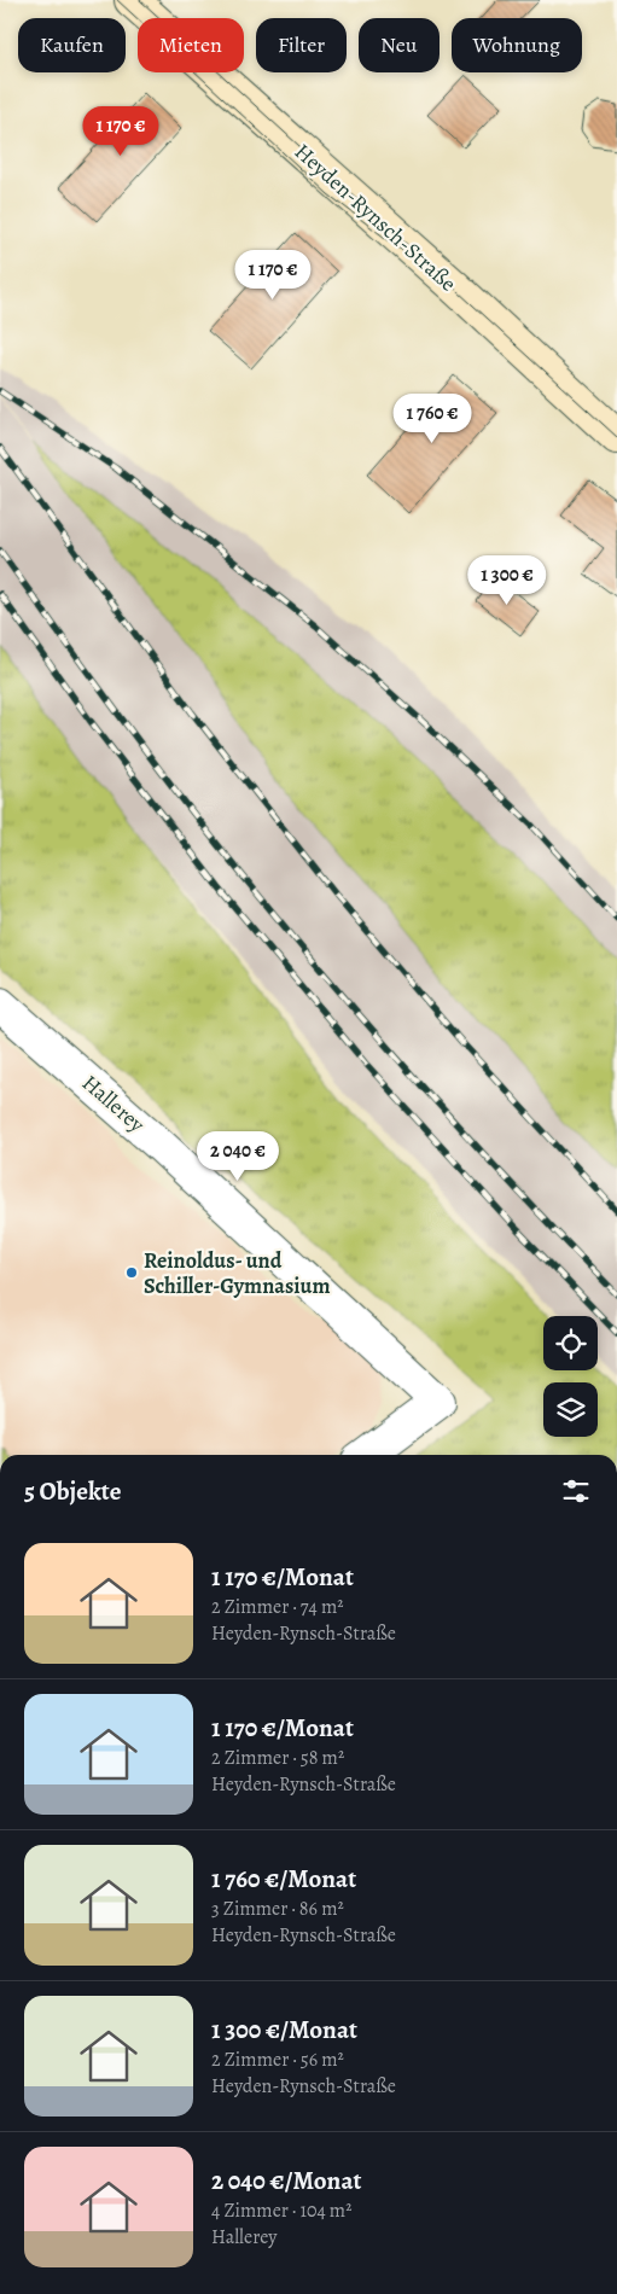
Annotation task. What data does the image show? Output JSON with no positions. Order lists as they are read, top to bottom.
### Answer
{
  "streets": {
    "main road": ["Heyden-Rynsch-Straße"],
    "street": ["Hallerey"]
  },
  "places": ["Reinoldus- und Schiller-Gymnasium"],
  "page": {
    "chip": [
      "Kaufen",
      "Mieten",
      "Filter",
      "Neu",
      "Wohnung"
    ],
    "price": [
      "1 170 €",
      "1 170 €",
      "1 760 €",
      "1 300 €",
      "2 040 €"
    ],
    "heading": "5 Objekte",
    "list": [
      {
        "name": "1 170 €/Monat",
        "note": "2 Zimmer · 74 m² · Heyden-Rynsch-Straße"
      },
      {
        "name": "1 170 €/Monat",
        "note": "2 Zimmer · 58 m² · Heyden-Rynsch-Straße"
      },
      {
        "name": "1 760 €/Monat",
        "note": "3 Zimmer · 86 m² · Heyden-Rynsch-Straße"
      },
      {
        "name": "1 300 €/Monat",
        "note": "2 Zimmer · 56 m² · Heyden-Rynsch-Straße"
      },
      {
        "name": "2 040 €/Monat",
        "note": "4 Zimmer · 104 m² · Hallerey"
      }
    ]
  }
}
